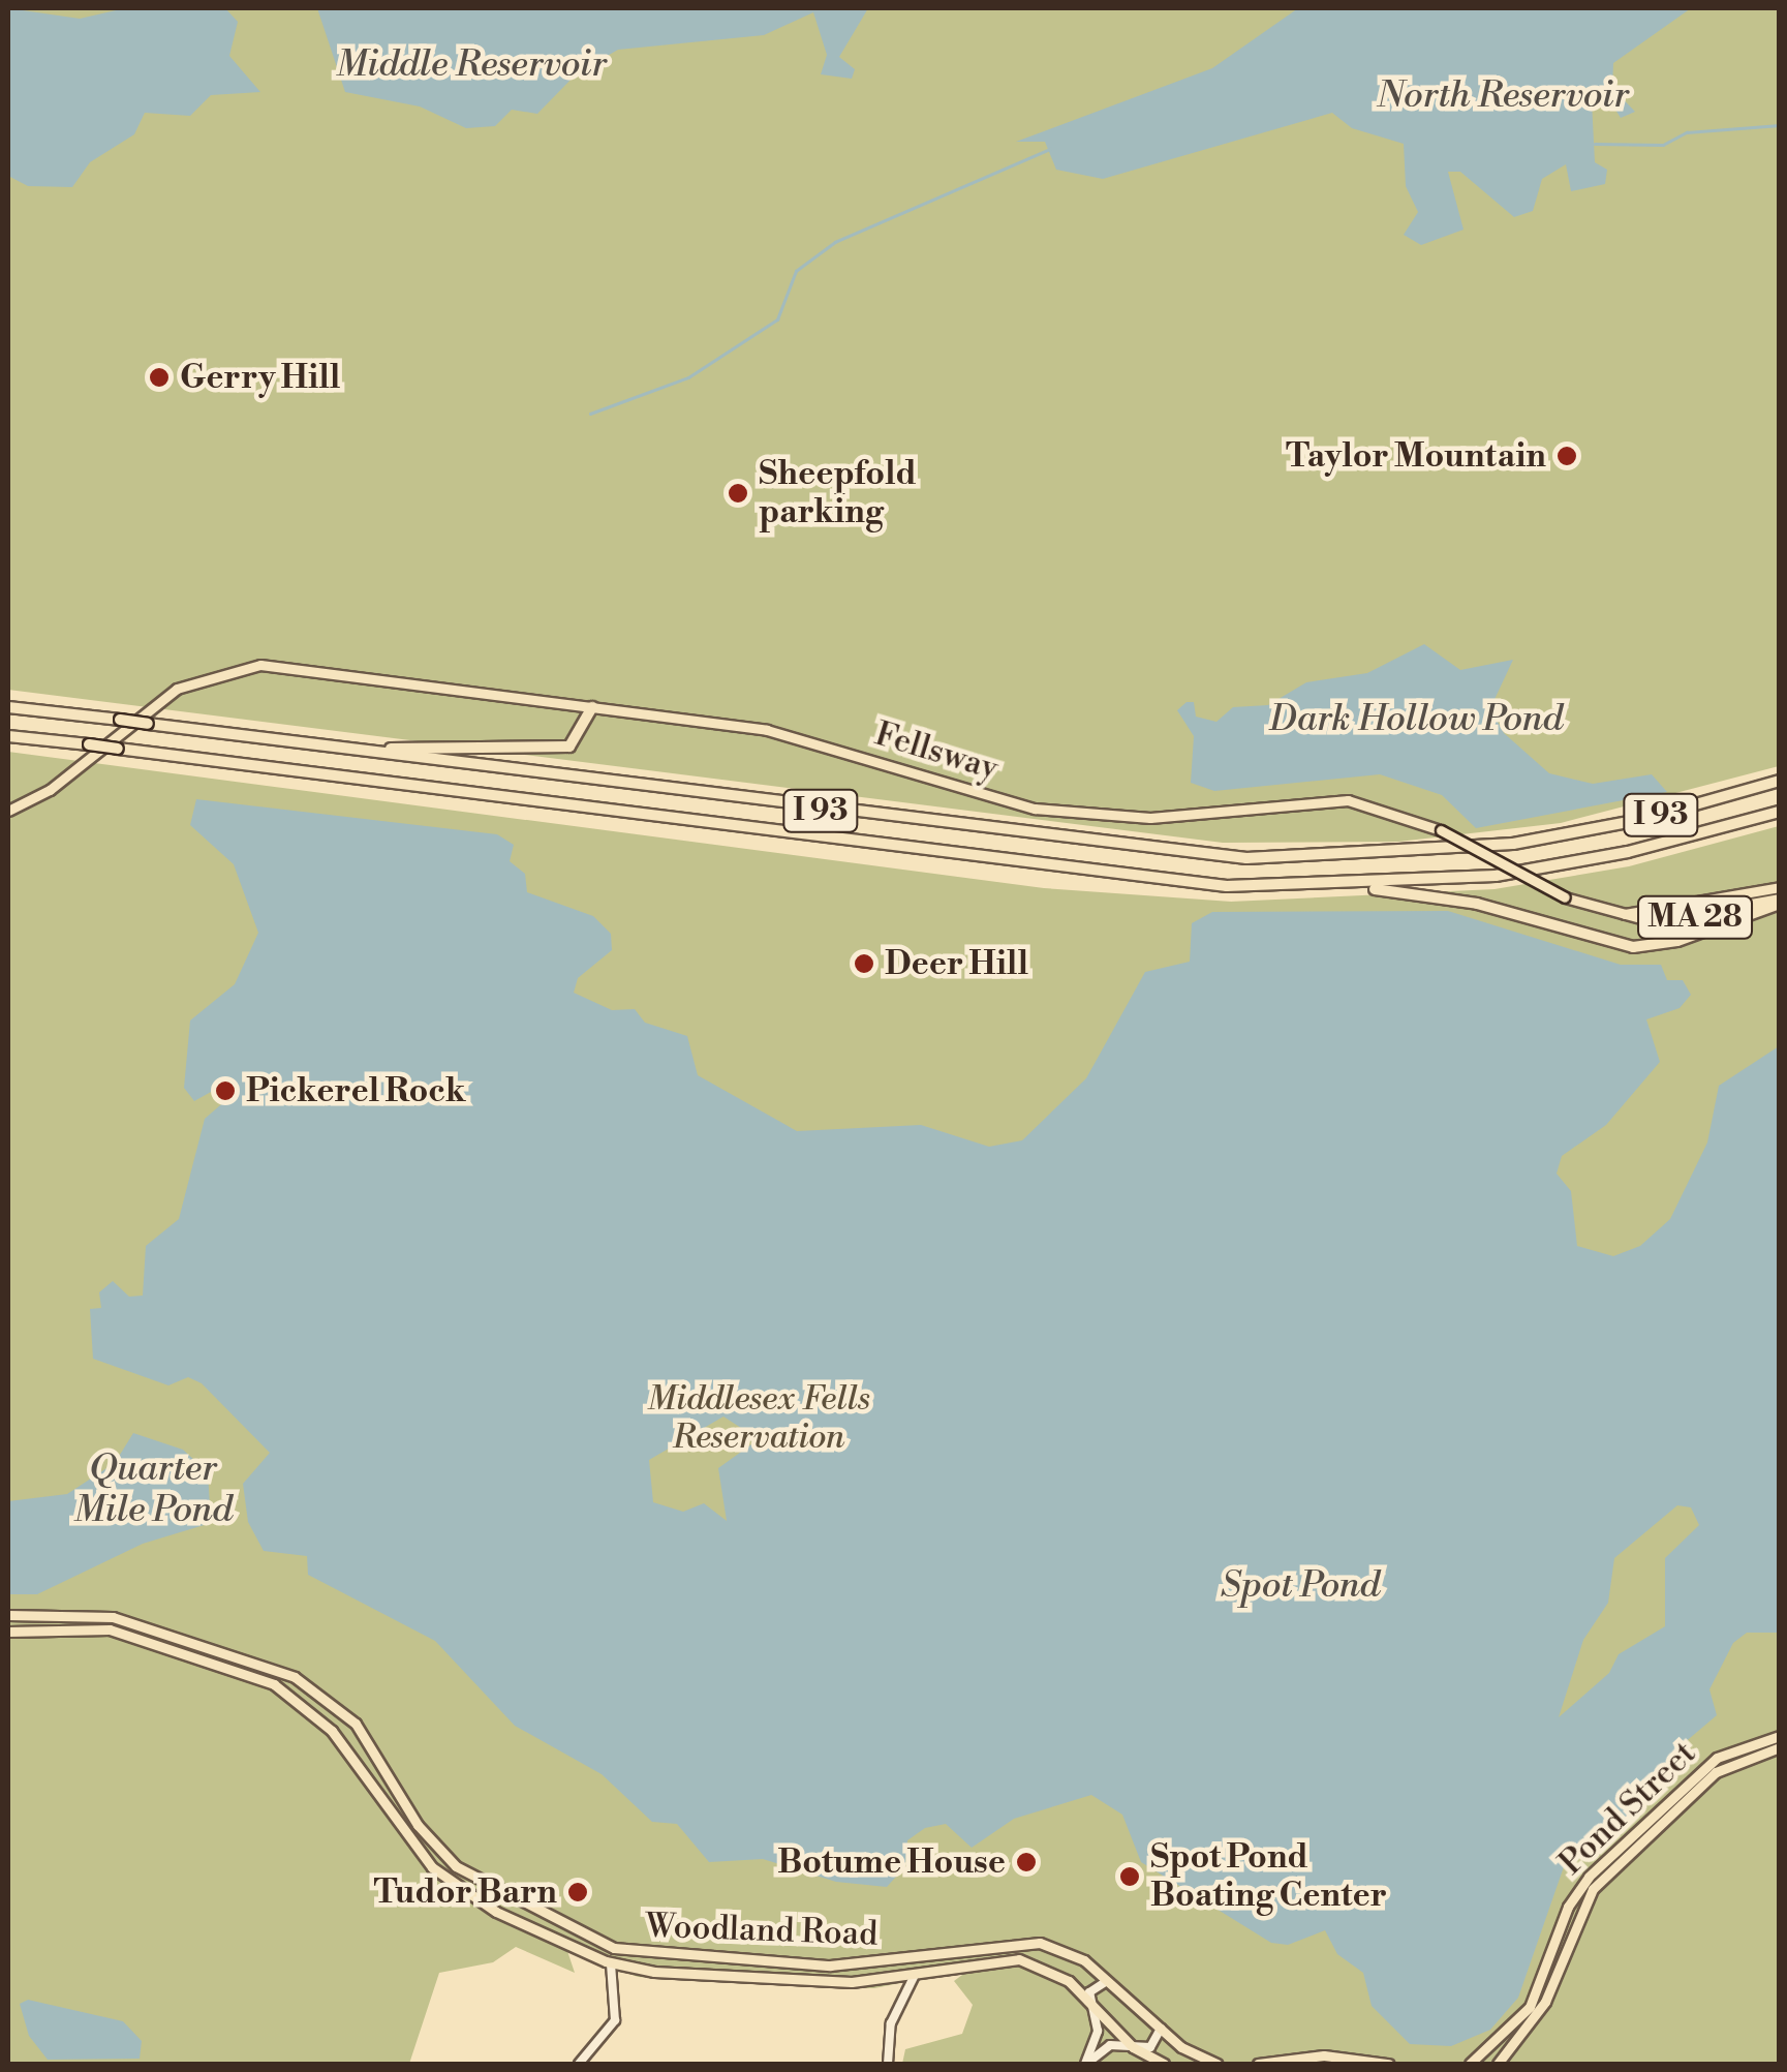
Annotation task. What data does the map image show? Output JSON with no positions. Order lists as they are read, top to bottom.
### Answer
{
  "streets": {
    "highway": ["I 93"],
    "main road": [
      "Fellsway",
      "MA 28",
      "Pond Street",
      "Woodland Road"
    ]
  },
  "water": [
    "Middle Reservoir",
    "North Reservoir",
    "Dark Hollow Pond",
    "Quarter Mile Pond",
    "Spot Pond"
  ],
  "parks": ["Middlesex Fells Reservation"],
  "places": [
    "Gerry Hill",
    "Taylor Mountain",
    "Sheepfold parking",
    "Deer Hill",
    "Pickerel Rock",
    "Botume House",
    "Spot Pond Boating Center",
    "Tudor Barn"
  ]
}
